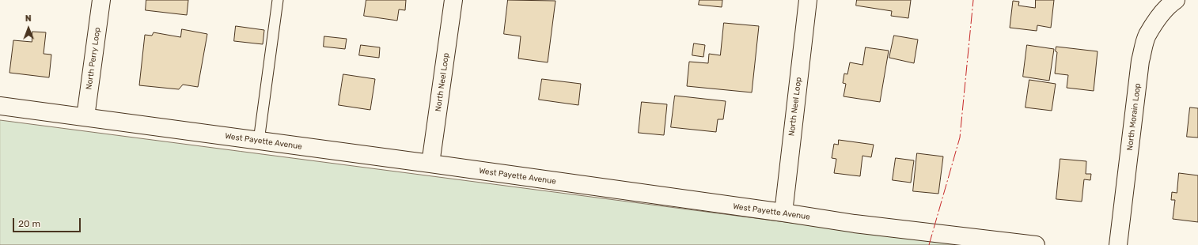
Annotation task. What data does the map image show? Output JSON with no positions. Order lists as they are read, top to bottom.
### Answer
{
  "streets": {
    "street": [
      "North Perry Loop",
      "North Neel Loop",
      "North Morain Loop",
      "West Payette Avenue"
    ]
  },
  "crossings": [
    ["North Perry Loop", "West Payette Avenue"],
    ["North Neel Loop", "West Payette Avenue"]
  ],
  "scale_bar": "20 m",
  "north": "top"
}
